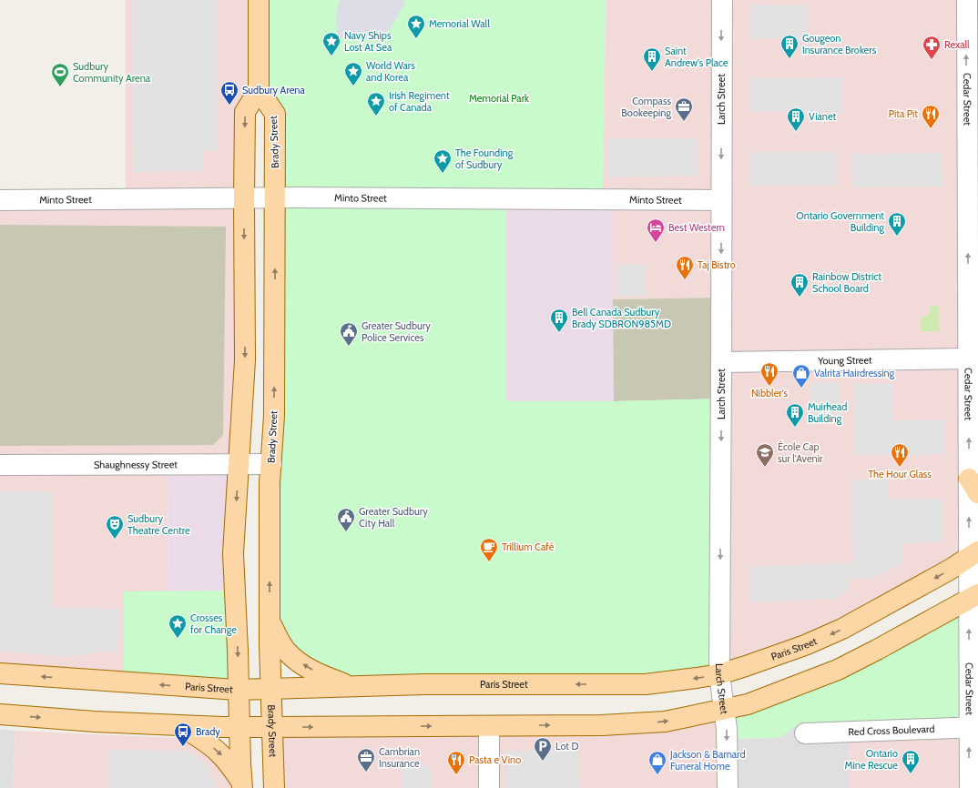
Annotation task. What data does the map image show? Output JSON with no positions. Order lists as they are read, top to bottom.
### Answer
{
  "streets": {
    "main road": ["Brady Street", "Paris Street"],
    "street": [
      "Larch Street",
      "Cedar Street",
      "Minto Street",
      "Young Street",
      "Shaughnessy Street",
      "Red Cross Boulevard"
    ]
  },
  "crossings": [
    ["Larch Street", "Minto Street"],
    ["Larch Street", "Young Street"],
    ["Larch Street", "Paris Street"],
    ["Cedar Street", "Young Street"],
    ["Cedar Street", "Paris Street"],
    ["Cedar Street", "Red Cross Boulevard"],
    ["Brady Street", "Minto Street"],
    ["Brady Street", "Shaughnessy Street"],
    ["Brady Street", "Paris Street"]
  ],
  "one_way": ["Larch Street", "Cedar Street"],
  "parks": ["Memorial Park"],
  "places": {
    "place": [
      "Memorial Wall",
      "Navy Ships Lost At Sea",
      "World Wars and Korea",
      "Irish Regiment of Canada",
      "The Founding of Sudbury",
      "Crosses for Change"
    ],
    "building": [
      "Gougeon Insurance Brokers",
      "Saint Andrew's Place",
      "Vianet",
      "Ontario Government Building",
      "Rainbow District School Board",
      "Bell Canada Sudbury Brady SDBRON985MD",
      "Muirhead Building",
      "Ontario Mine Rescue"
    ],
    "pharmacy": ["Rexall"],
    "sports": ["Sudbury Community Arena"],
    "bus stop": ["Sudbury Arena", "Brady"],
    "office": ["Compass Bookeeping", "Cambrian Insurance"],
    "restaurant": [
      "Pita Pit",
      "Taj Bistro",
      "Nibbler's",
      "The Hour Glass",
      "Pasta e Vino"
    ],
    "hotel": ["Best Western"],
    "public building": ["Greater Sudbury Police Services", "Greater Sudbury City Hall"],
    "shop": ["Valrita Hairdressing", "Jackson & Barnard Funeral Home"],
    "school or university": ["École Cap sur l'Avenir"],
    "theatre": ["Sudbury Theatre Centre"],
    "cafe": ["Trillium Café"],
    "parking": ["Lot D"]
  }
}
